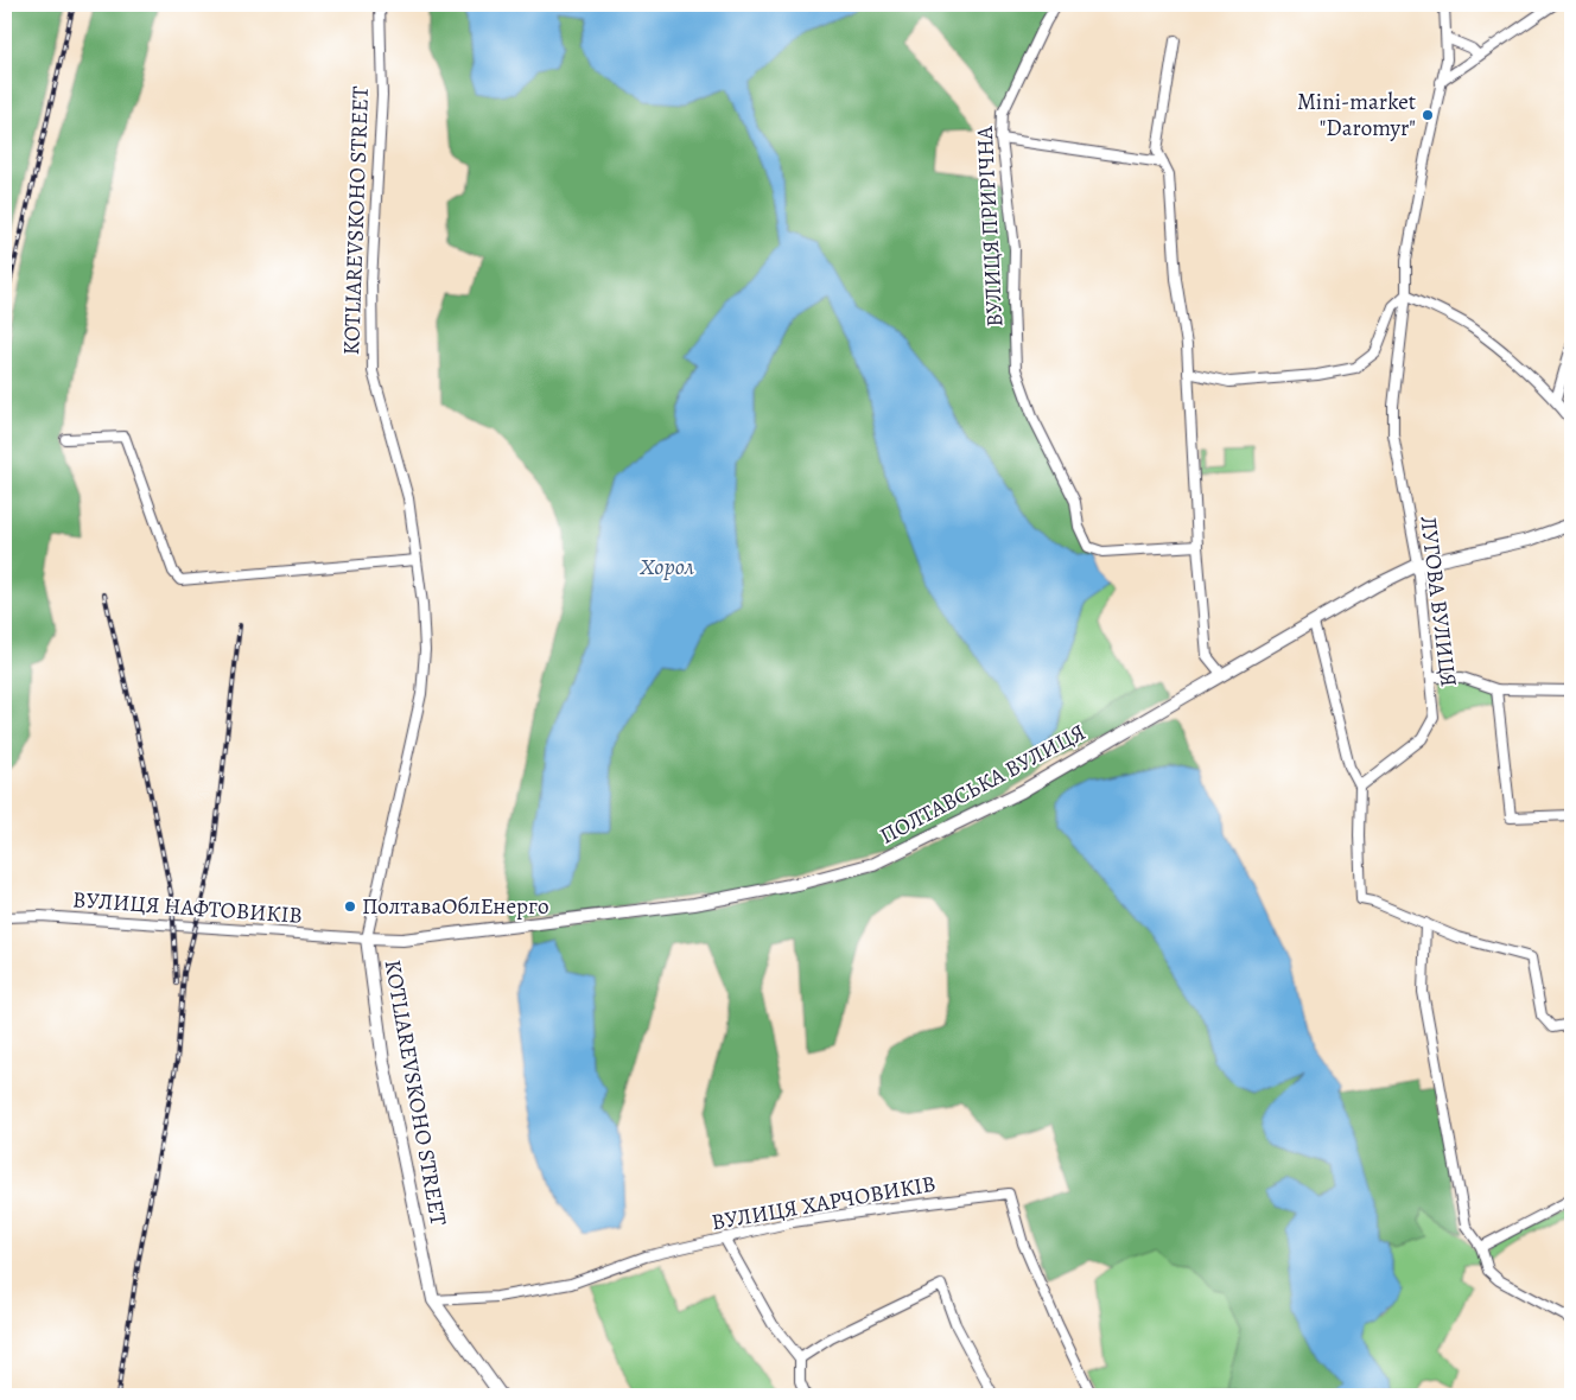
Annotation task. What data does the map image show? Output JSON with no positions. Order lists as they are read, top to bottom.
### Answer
{
  "streets": {
    "street": [
      "KOTLIAREVSKOHO STREET",
      "ВУЛИЦЯ ПРИРІЧНА",
      "ЛУГОВА ВУЛИЦЯ",
      "ПОЛТАВСЬКА ВУЛИЦЯ",
      "ВУЛИЦЯ НАФТОВИКІВ",
      "ВУЛИЦЯ ХАРЧОВИКІВ"
    ]
  },
  "crossings": [
    ["KOTLIAREVSKOHO STREET", "ПОЛТАВСЬКА ВУЛИЦЯ"],
    ["KOTLIAREVSKOHO STREET", "ВУЛИЦЯ НАФТОВИКІВ"],
    ["KOTLIAREVSKOHO STREET", "ВУЛИЦЯ ХАРЧОВИКІВ"],
    ["ЛУГОВА ВУЛИЦЯ", "ПОЛТАВСЬКА ВУЛИЦЯ"],
    ["ПОЛТАВСЬКА ВУЛИЦЯ", "ВУЛИЦЯ НАФТОВИКІВ"]
  ],
  "water": ["Хорол"],
  "places": ["Mini-market \"Daromyr\"", "ПолтаваОблЕнерго"]
}
